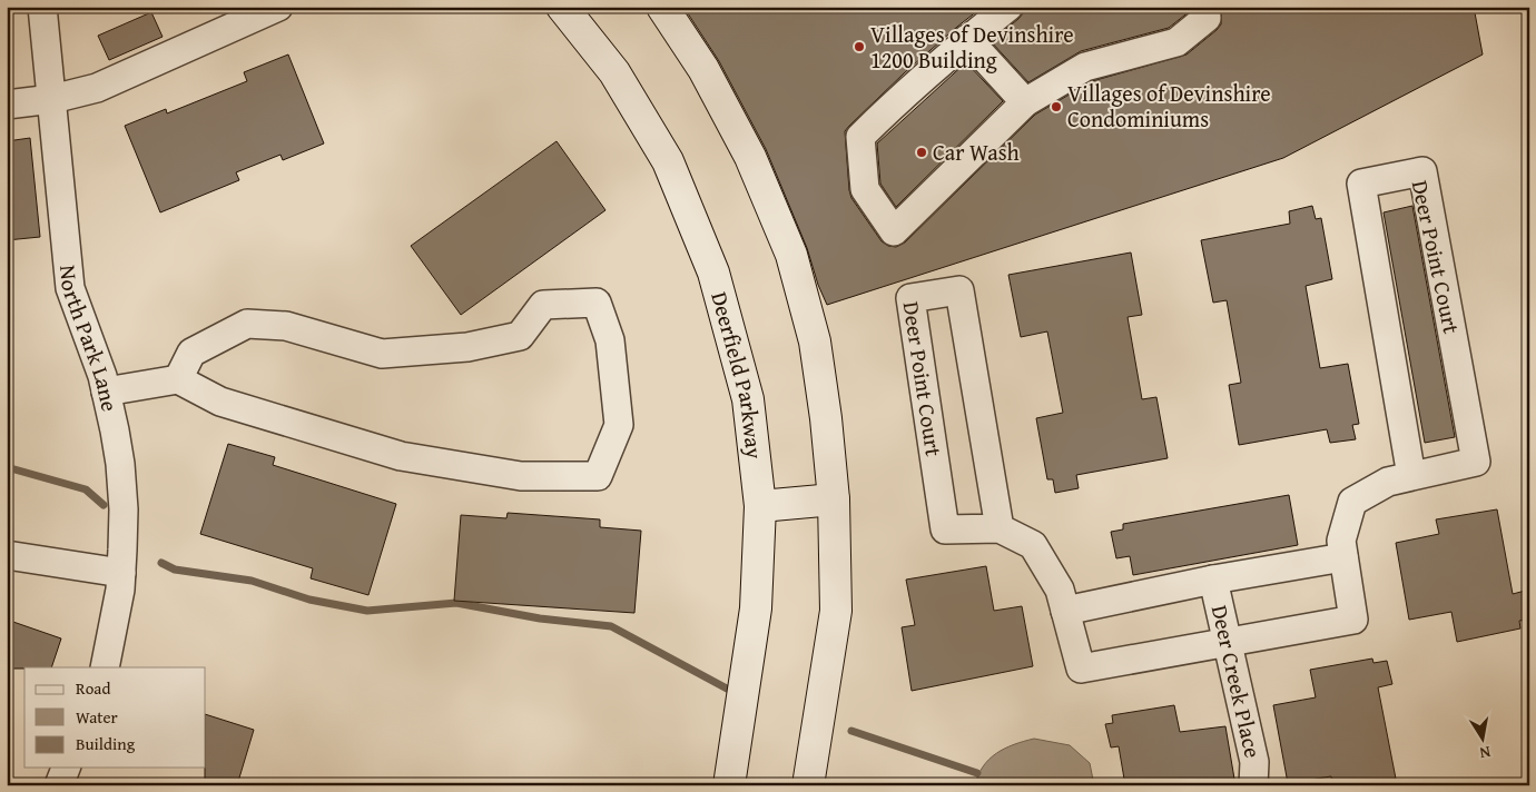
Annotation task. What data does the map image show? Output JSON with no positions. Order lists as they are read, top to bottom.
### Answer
{
  "streets": {
    "main road": ["Deerfield Parkway"],
    "street": ["Deer Point Court", "North Park Lane", "Deer Creek Place"]
  },
  "crossings": [
    ["Deer Point Court", "Deer Creek Place"]
  ],
  "places": ["Villages of Devinshire 1200 Building", "Villages of Devinshire Condominiums", "Car Wash"],
  "legend": ["Road", "Water", "Building"],
  "north": "bottom"
}
